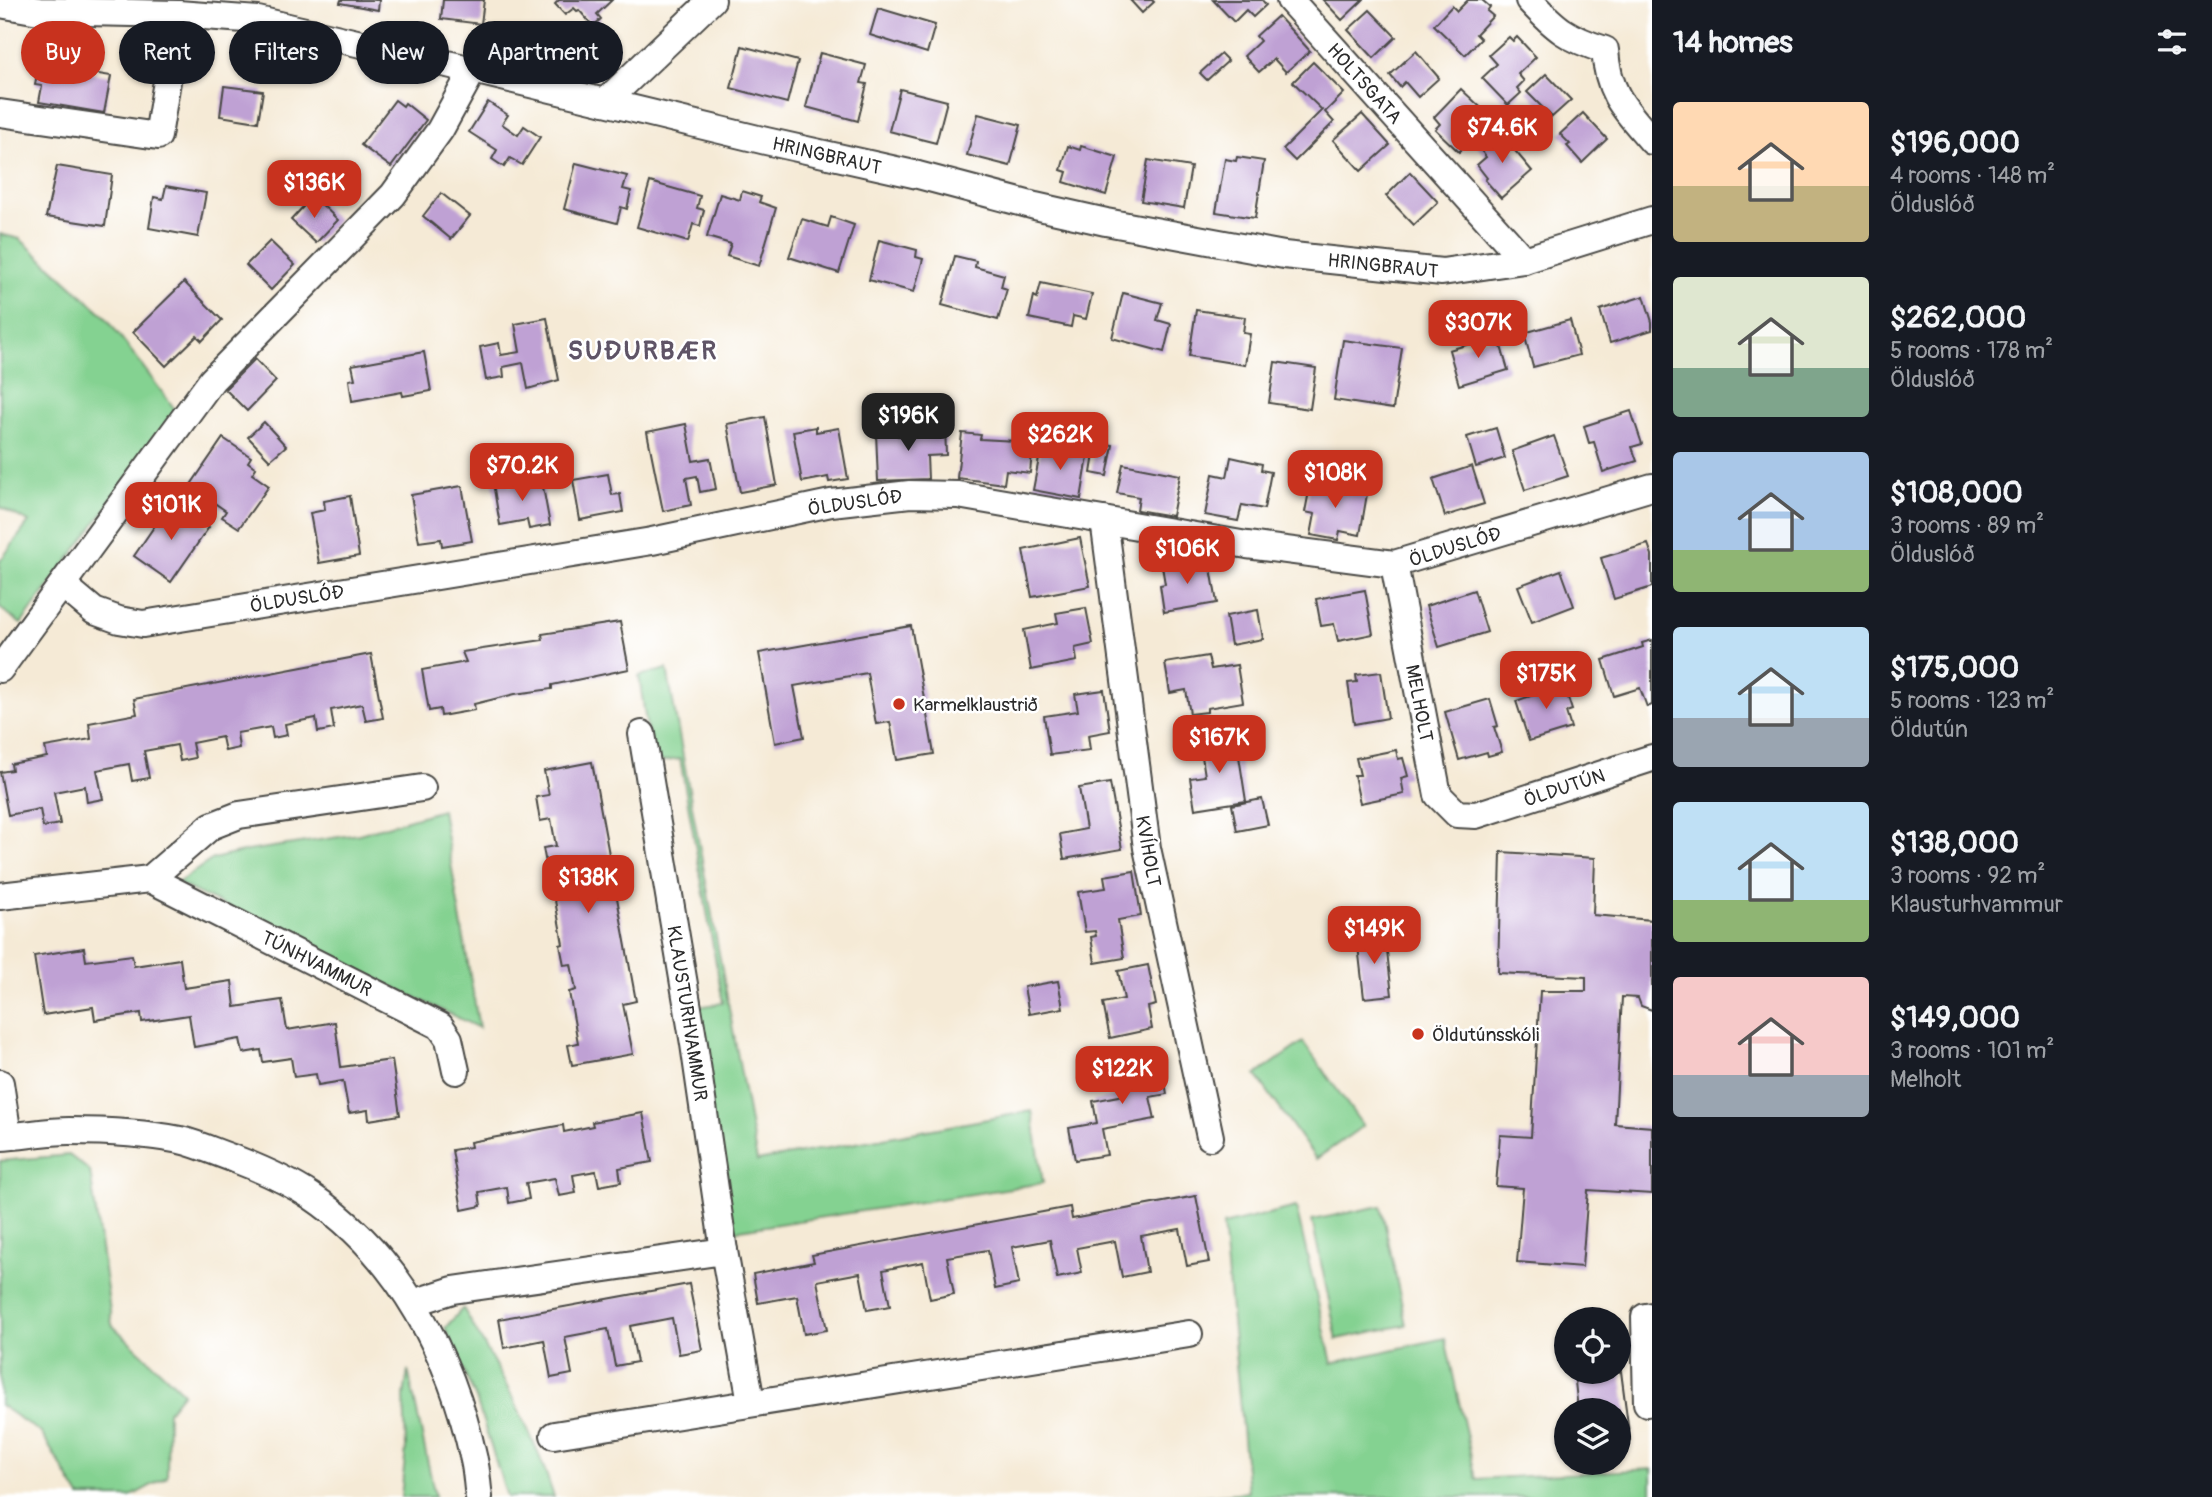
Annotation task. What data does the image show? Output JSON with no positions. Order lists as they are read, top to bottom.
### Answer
{
  "streets": {
    "street": [
      "HOLTSGATA",
      "HRINGBRAUT",
      "ÖLDUSLÓÐ",
      "MELHOLT",
      "ÖLDUTÚN",
      "KVÍHOLT",
      "TÚNHVAMMUR",
      "KLAUSTURHVAMMUR"
    ]
  },
  "crossings": [
    ["HOLTSGATA", "HRINGBRAUT"],
    ["ÖLDUSLÓÐ", "MELHOLT"],
    ["ÖLDUSLÓÐ", "KVÍHOLT"],
    ["MELHOLT", "ÖLDUTÚN"]
  ],
  "districts": ["SUÐURBÆR"],
  "places": ["Karmelklaustrið", "Öldutúnsskóli"],
  "page": {
    "heading": "14 homes",
    "chip": [
      "Buy",
      "Rent",
      "Filters",
      "New",
      "Apartment"
    ],
    "list": [
      {
        "name": "$196,000",
        "note": "4 rooms · 148 m² · Ölduslóð"
      },
      {
        "name": "$262,000",
        "note": "5 rooms · 178 m² · Ölduslóð"
      },
      {
        "name": "$108,000",
        "note": "3 rooms · 89 m² · Ölduslóð"
      },
      {
        "name": "$175,000",
        "note": "5 rooms · 123 m² · Öldutún"
      },
      {
        "name": "$138,000",
        "note": "3 rooms · 92 m² · Klausturhvammur"
      },
      {
        "name": "$149,000",
        "note": "3 rooms · 101 m² · Melholt"
      }
    ],
    "price": [
      "$74.6K",
      "$136K",
      "$307K",
      "$196K",
      "$262K",
      "$70.2K",
      "$108K",
      "$101K",
      "$106K",
      "$175K",
      "$167K",
      "$138K",
      "$149K",
      "$122K"
    ]
  }
}
